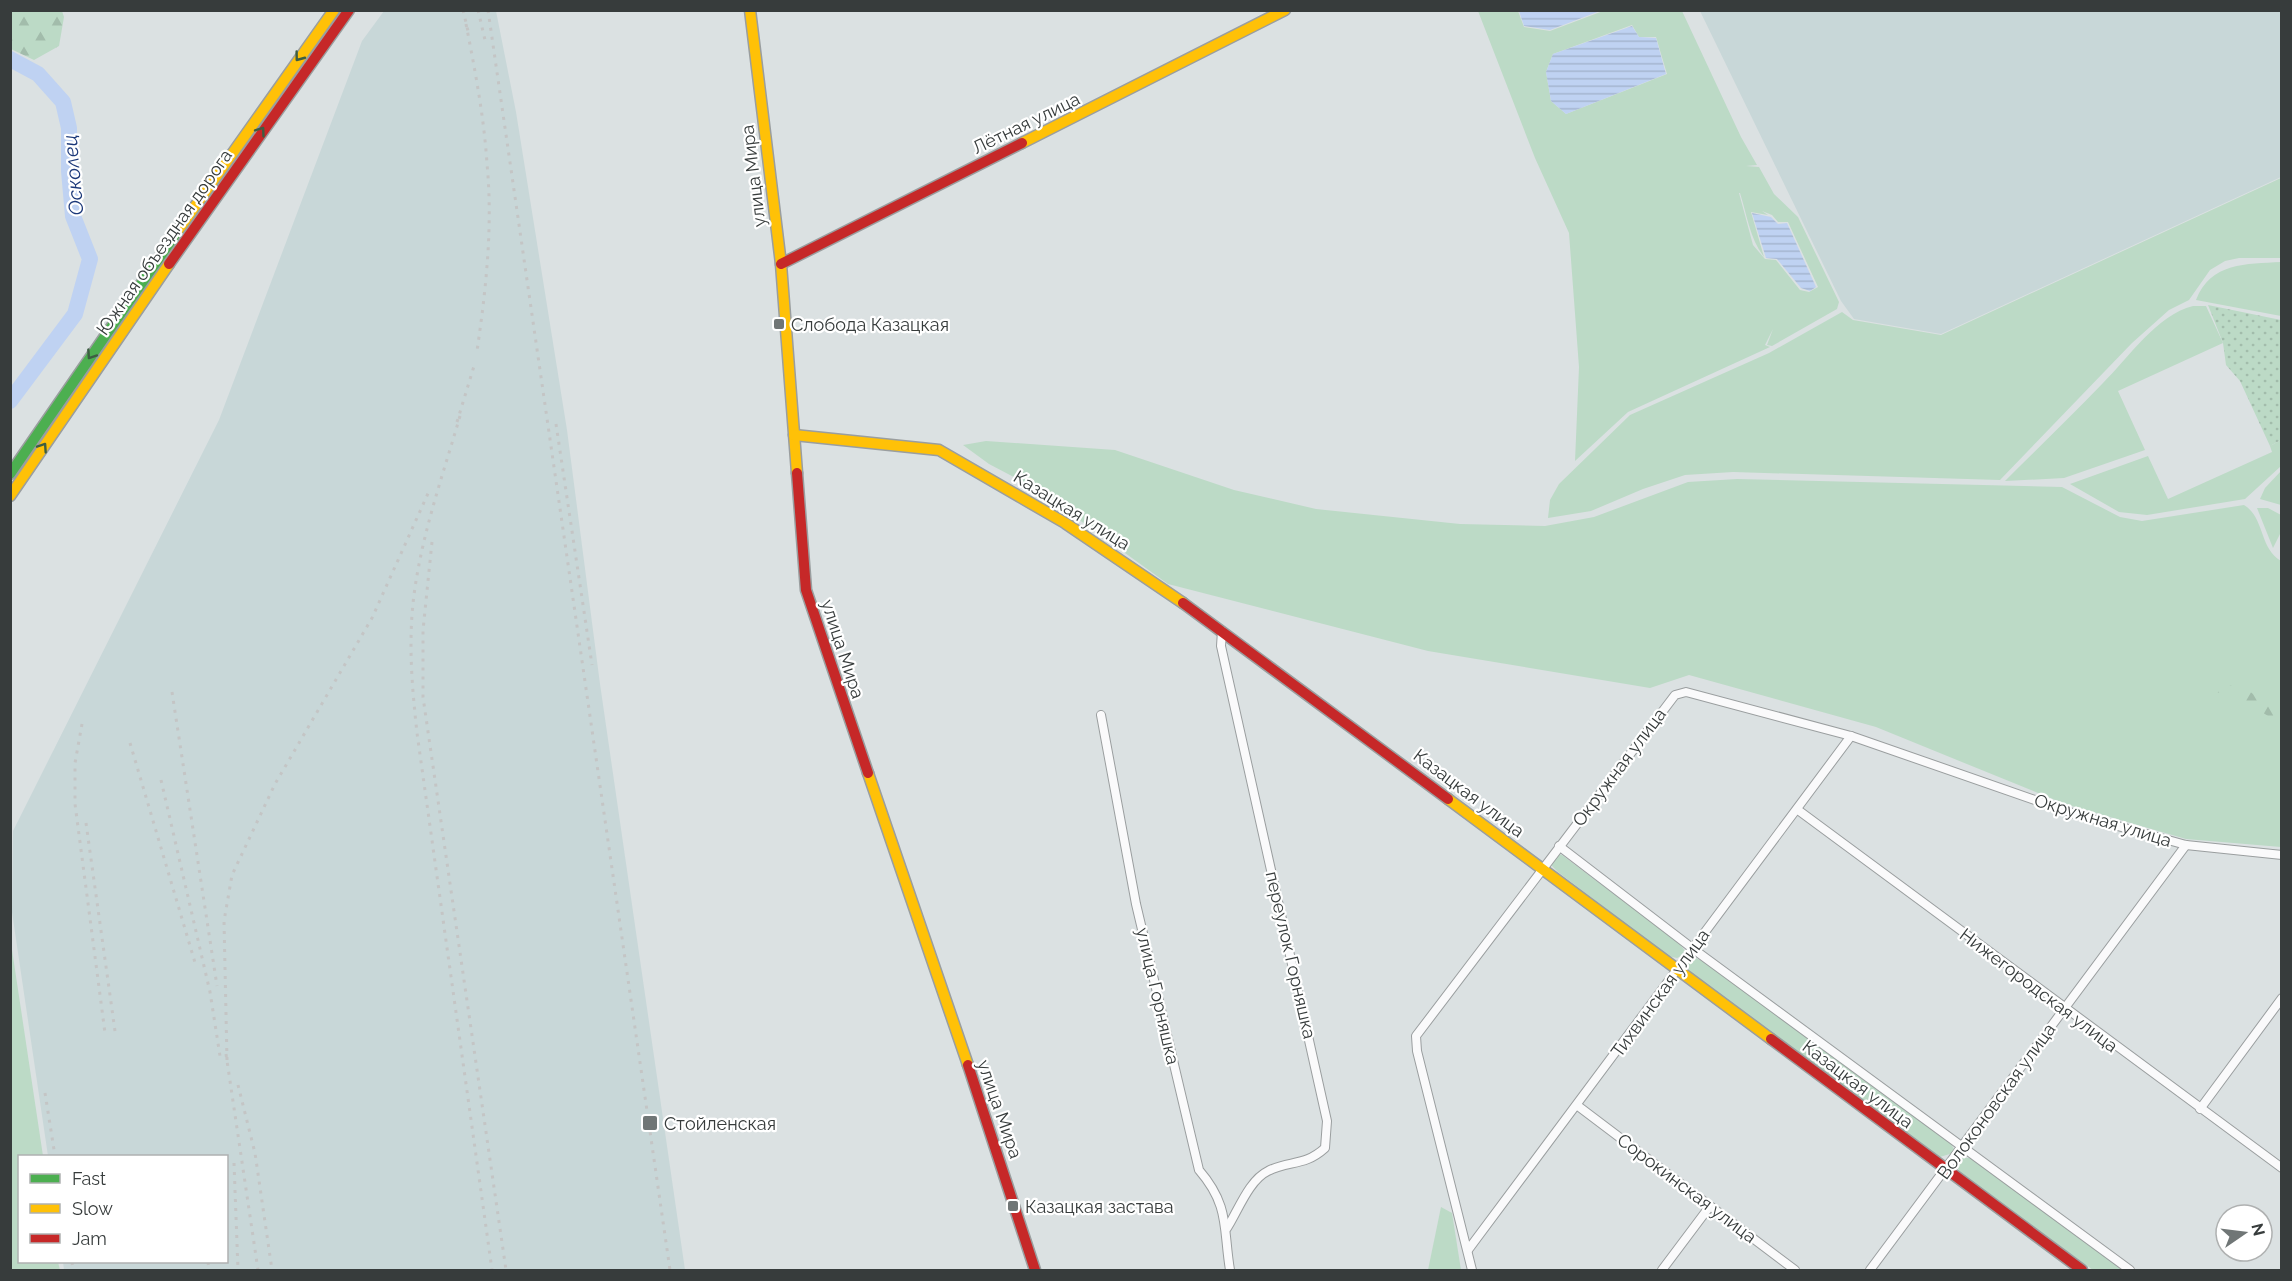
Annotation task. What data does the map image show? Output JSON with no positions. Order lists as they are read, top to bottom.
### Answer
{
  "streets": {
    "main road": [
      "Лётная улица",
      "улица Мира",
      "Южная объездная дорога",
      "Казацкая улица"
    ],
    "street": [
      "Окружная улица",
      "переулок Горняшка",
      "Нижегородская улица",
      "Тихвинская улица",
      "улица Горняшка",
      "Волоконовская улица",
      "Сорокинская улица"
    ]
  },
  "crossings": [
    ["Лётная улица", "улица Мира"],
    ["улица Мира", "Казацкая улица"],
    ["Казацкая улица", "Окружная улица"],
    ["Казацкая улица", "переулок Горняшка"],
    ["Казацкая улица", "Тихвинская улица"],
    ["Казацкая улица", "Волоконовская улица"],
    ["Окружная улица", "Тихвинская улица"],
    ["Окружная улица", "Волоконовская улица"],
    ["переулок Горняшка", "улица Горняшка"],
    ["Нижегородская улица", "Тихвинская улица"],
    ["Нижегородская улица", "Волоконовская улица"],
    ["Тихвинская улица", "Сорокинская улица"]
  ],
  "water": ["Осколец"],
  "places": {
    "transit": ["Слобода Казацкая", "Стойленская", "Казацкая застава"]
  },
  "legend": ["Fast", "Slow", "Jam"],
  "north": "right"
}
